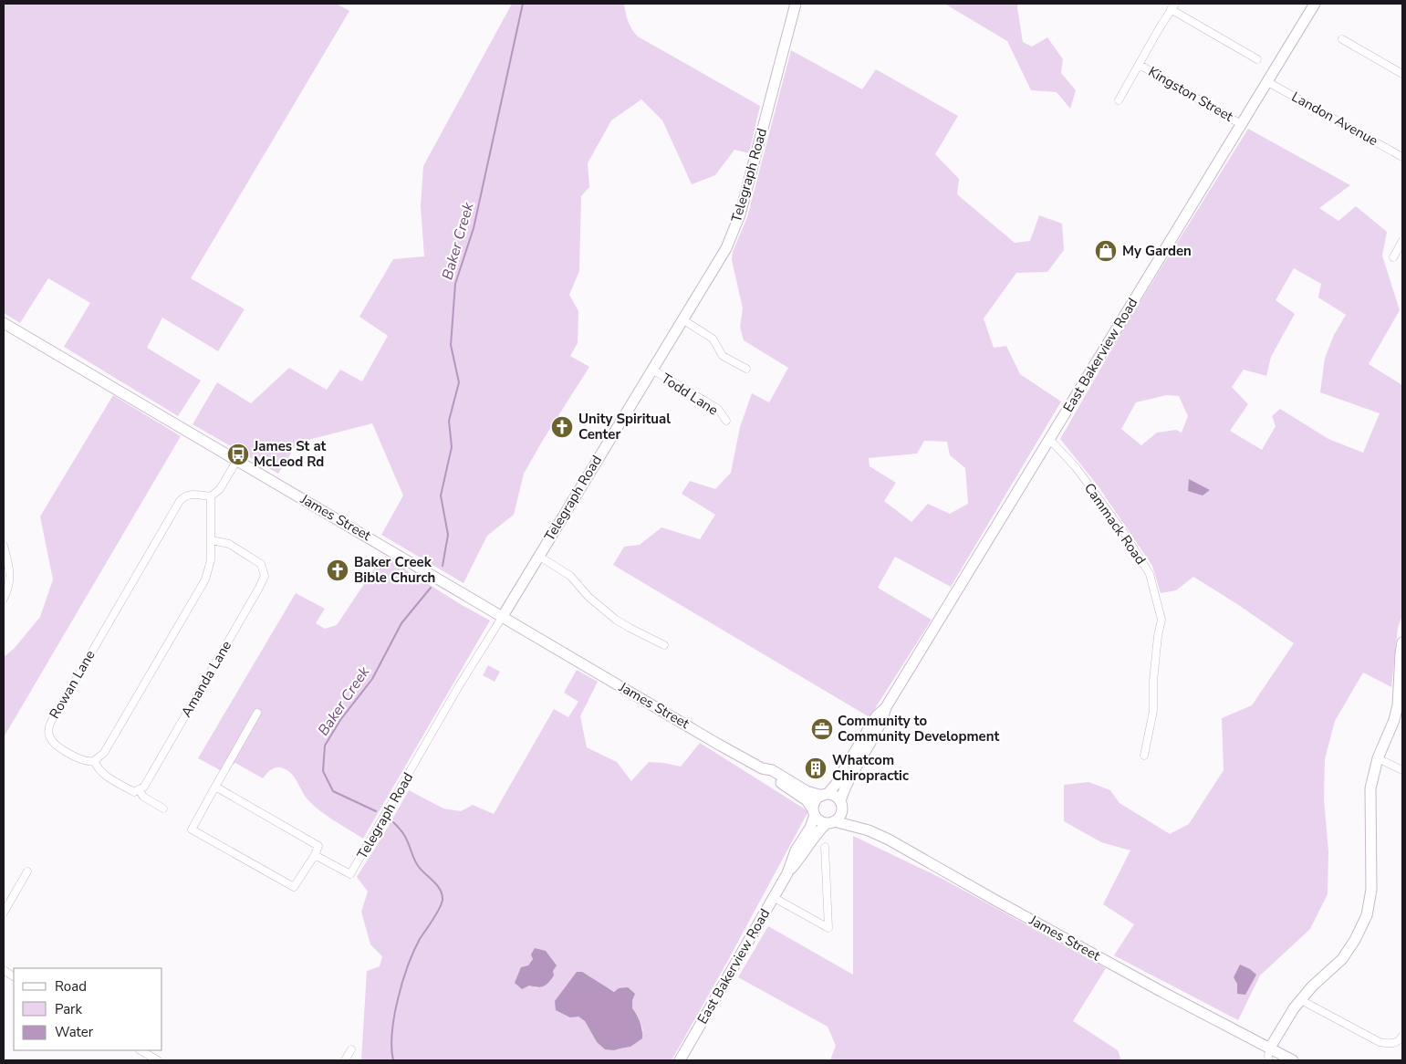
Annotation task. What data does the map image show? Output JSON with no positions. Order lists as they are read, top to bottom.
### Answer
{
  "streets": {
    "main road": ["Telegraph Road", "East Bakerview Road", "James Street"],
    "street": [
      "Kingston Street",
      "Landon Avenue",
      "Todd Lane",
      "Cammack Road",
      "Amanda Lane",
      "Rowan Lane"
    ]
  },
  "crossings": [
    ["Kingston Street", "East Bakerview Road"],
    ["Landon Avenue", "East Bakerview Road"],
    ["Telegraph Road", "Todd Lane"],
    ["Telegraph Road", "James Street"],
    ["East Bakerview Road", "James Street"],
    ["East Bakerview Road", "Cammack Road"]
  ],
  "water": ["Baker Creek"],
  "places": {
    "shop": ["My Garden"],
    "church": ["Unity Spiritual Center", "Baker Creek Bible Church"],
    "bus stop": ["James St at McLeod Rd"],
    "office": ["Community to Community Development"],
    "building": ["Whatcom Chiropractic"]
  },
  "legend": ["Road", "Park", "Water"]
}
